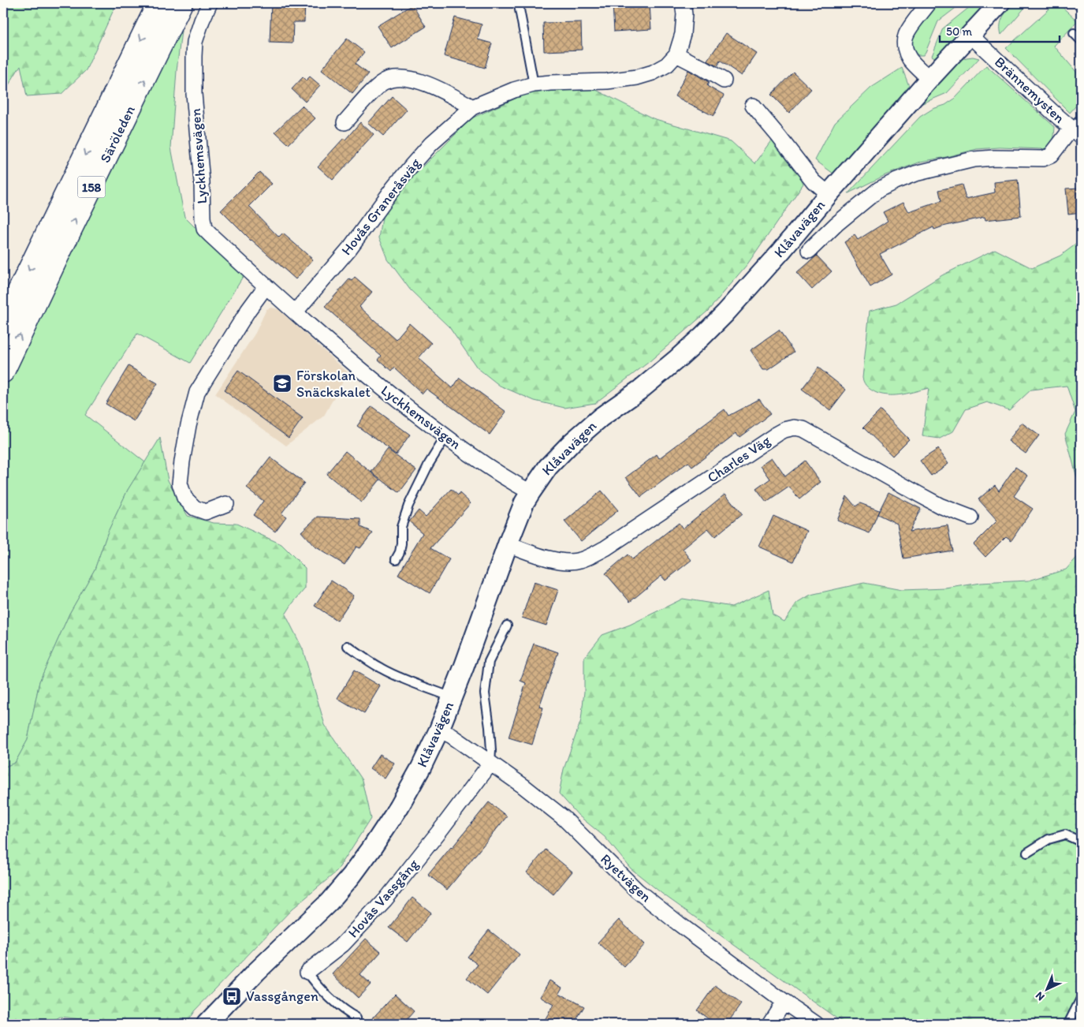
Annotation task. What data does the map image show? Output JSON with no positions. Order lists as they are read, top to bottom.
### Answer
{
  "streets": {
    "main road": ["Säröleden", "158"],
    "street": [
      "Brännemysten",
      "Lyckhemsvägen",
      "Hovås Graneråsväg",
      "Klåvavägen",
      "Charles Väg",
      "Ryetvägen",
      "Hovås Vassgång"
    ]
  },
  "crossings": [
    ["Brännemysten", "Klåvavägen"],
    ["Lyckhemsvägen", "Hovås Graneråsväg"],
    ["Lyckhemsvägen", "Klåvavägen"],
    ["Klåvavägen", "Charles Väg"],
    ["Klåvavägen", "Ryetvägen"],
    ["Ryetvägen", "Hovås Vassgång"]
  ],
  "places": {
    "school or university": ["Förskolan Snäckskalet"],
    "bus stop": ["Vassgången"]
  },
  "scale_bar": "50 m",
  "north": "bottom left"
}
